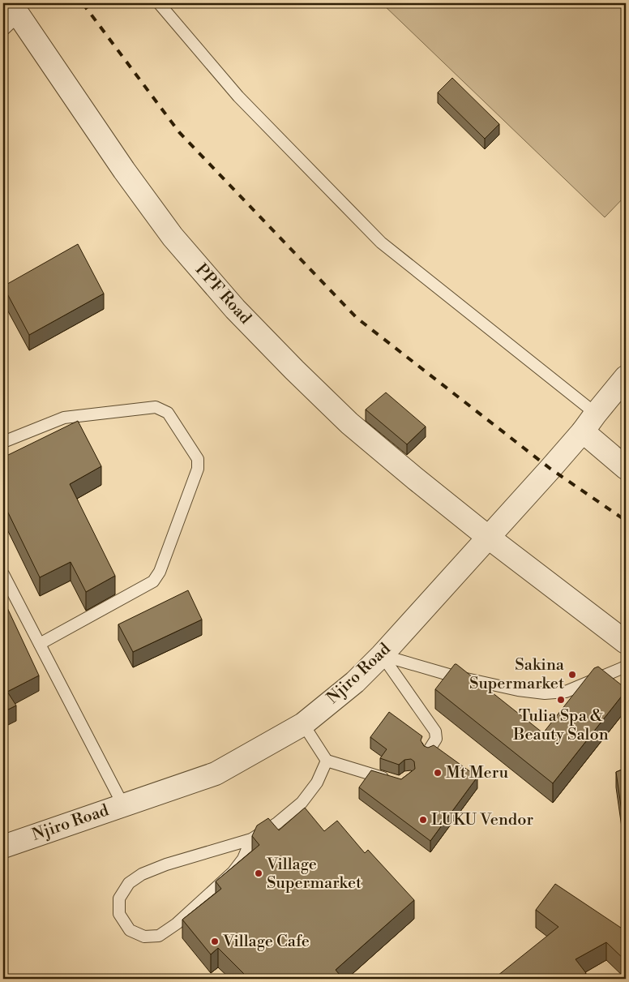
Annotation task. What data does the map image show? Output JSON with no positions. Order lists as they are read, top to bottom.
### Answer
{
  "streets": {
    "street": ["PPF Road", "Njiro Road"]
  },
  "crossings": [
    ["PPF Road", "Njiro Road"]
  ],
  "places": [
    "Sakina Supermarket",
    "Tulia Spa & Beauty Salon",
    "Mt Meru",
    "LUKU Vendor",
    "Village Supermarket",
    "Village Cafe"
  ]
}
